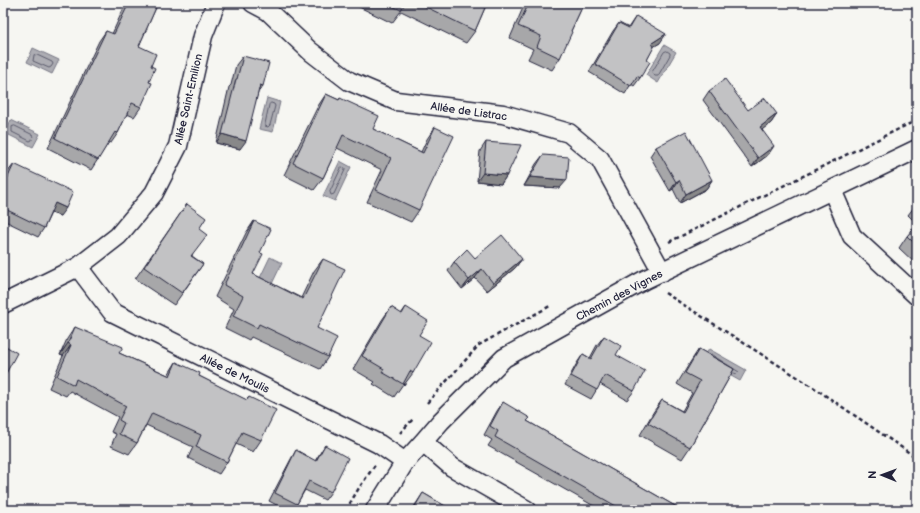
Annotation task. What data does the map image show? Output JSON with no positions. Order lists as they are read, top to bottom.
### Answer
{
  "streets": {
    "street": [
      "Allée Saint-Emilion",
      "Allée de Listrac",
      "Chemin des Vignes",
      "Allée de Moulis"
    ]
  },
  "crossings": [
    ["Allée Saint-Emilion", "Allée de Moulis"],
    ["Allée de Listrac", "Chemin des Vignes"],
    ["Chemin des Vignes", "Allée de Moulis"]
  ],
  "north": "left"
}
